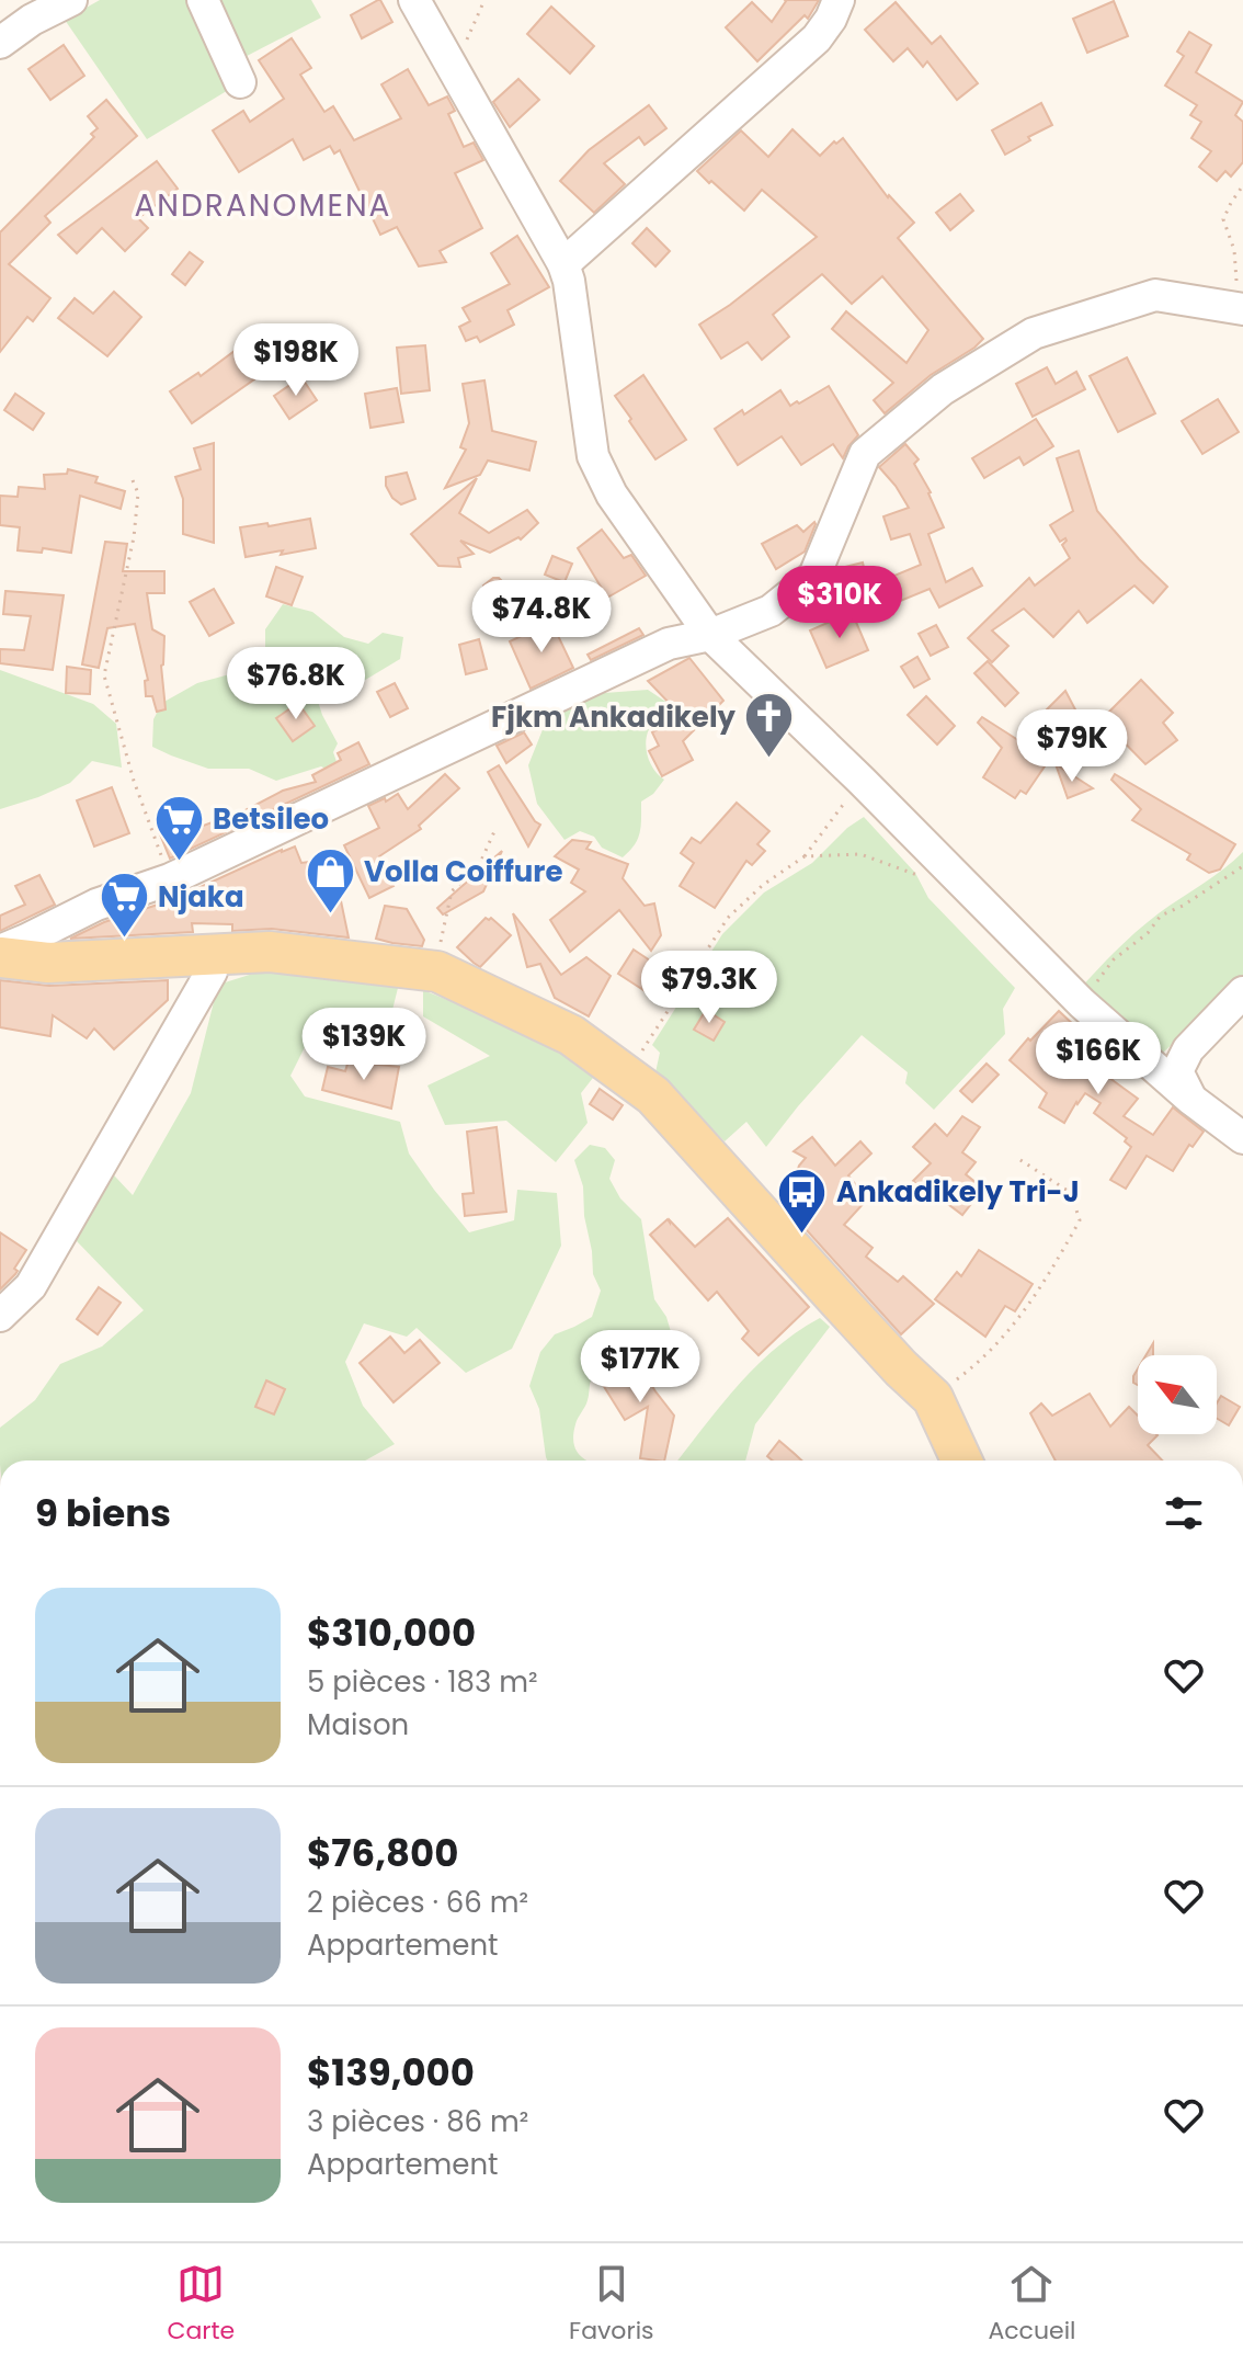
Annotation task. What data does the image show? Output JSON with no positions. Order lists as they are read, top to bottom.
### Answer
{
  "districts": ["ANDRANOMENA"],
  "places": {
    "church": ["Fjkm Ankadikely"],
    "supermarket": ["Betsileo", "Njaka"],
    "shop": ["Volla Coiffure"],
    "bus stop": ["Ankadikely Tri-J"]
  },
  "north": "top left",
  "page": {
    "price": [
      "$198K",
      "$310K",
      "$74.8K",
      "$76.8K",
      "$79K",
      "$79.3K",
      "$139K",
      "$166K",
      "$177K"
    ],
    "heading": "9 biens",
    "list": [
      {
        "name": "$310,000",
        "note": "5 pièces · 183 m² · Maison"
      },
      {
        "name": "$76,800",
        "note": "2 pièces · 66 m² · Appartement"
      },
      {
        "name": "$139,000",
        "note": "3 pièces · 86 m² · Appartement"
      }
    ],
    "tabs": ["Carte", "Favoris", "Accueil"]
  }
}
